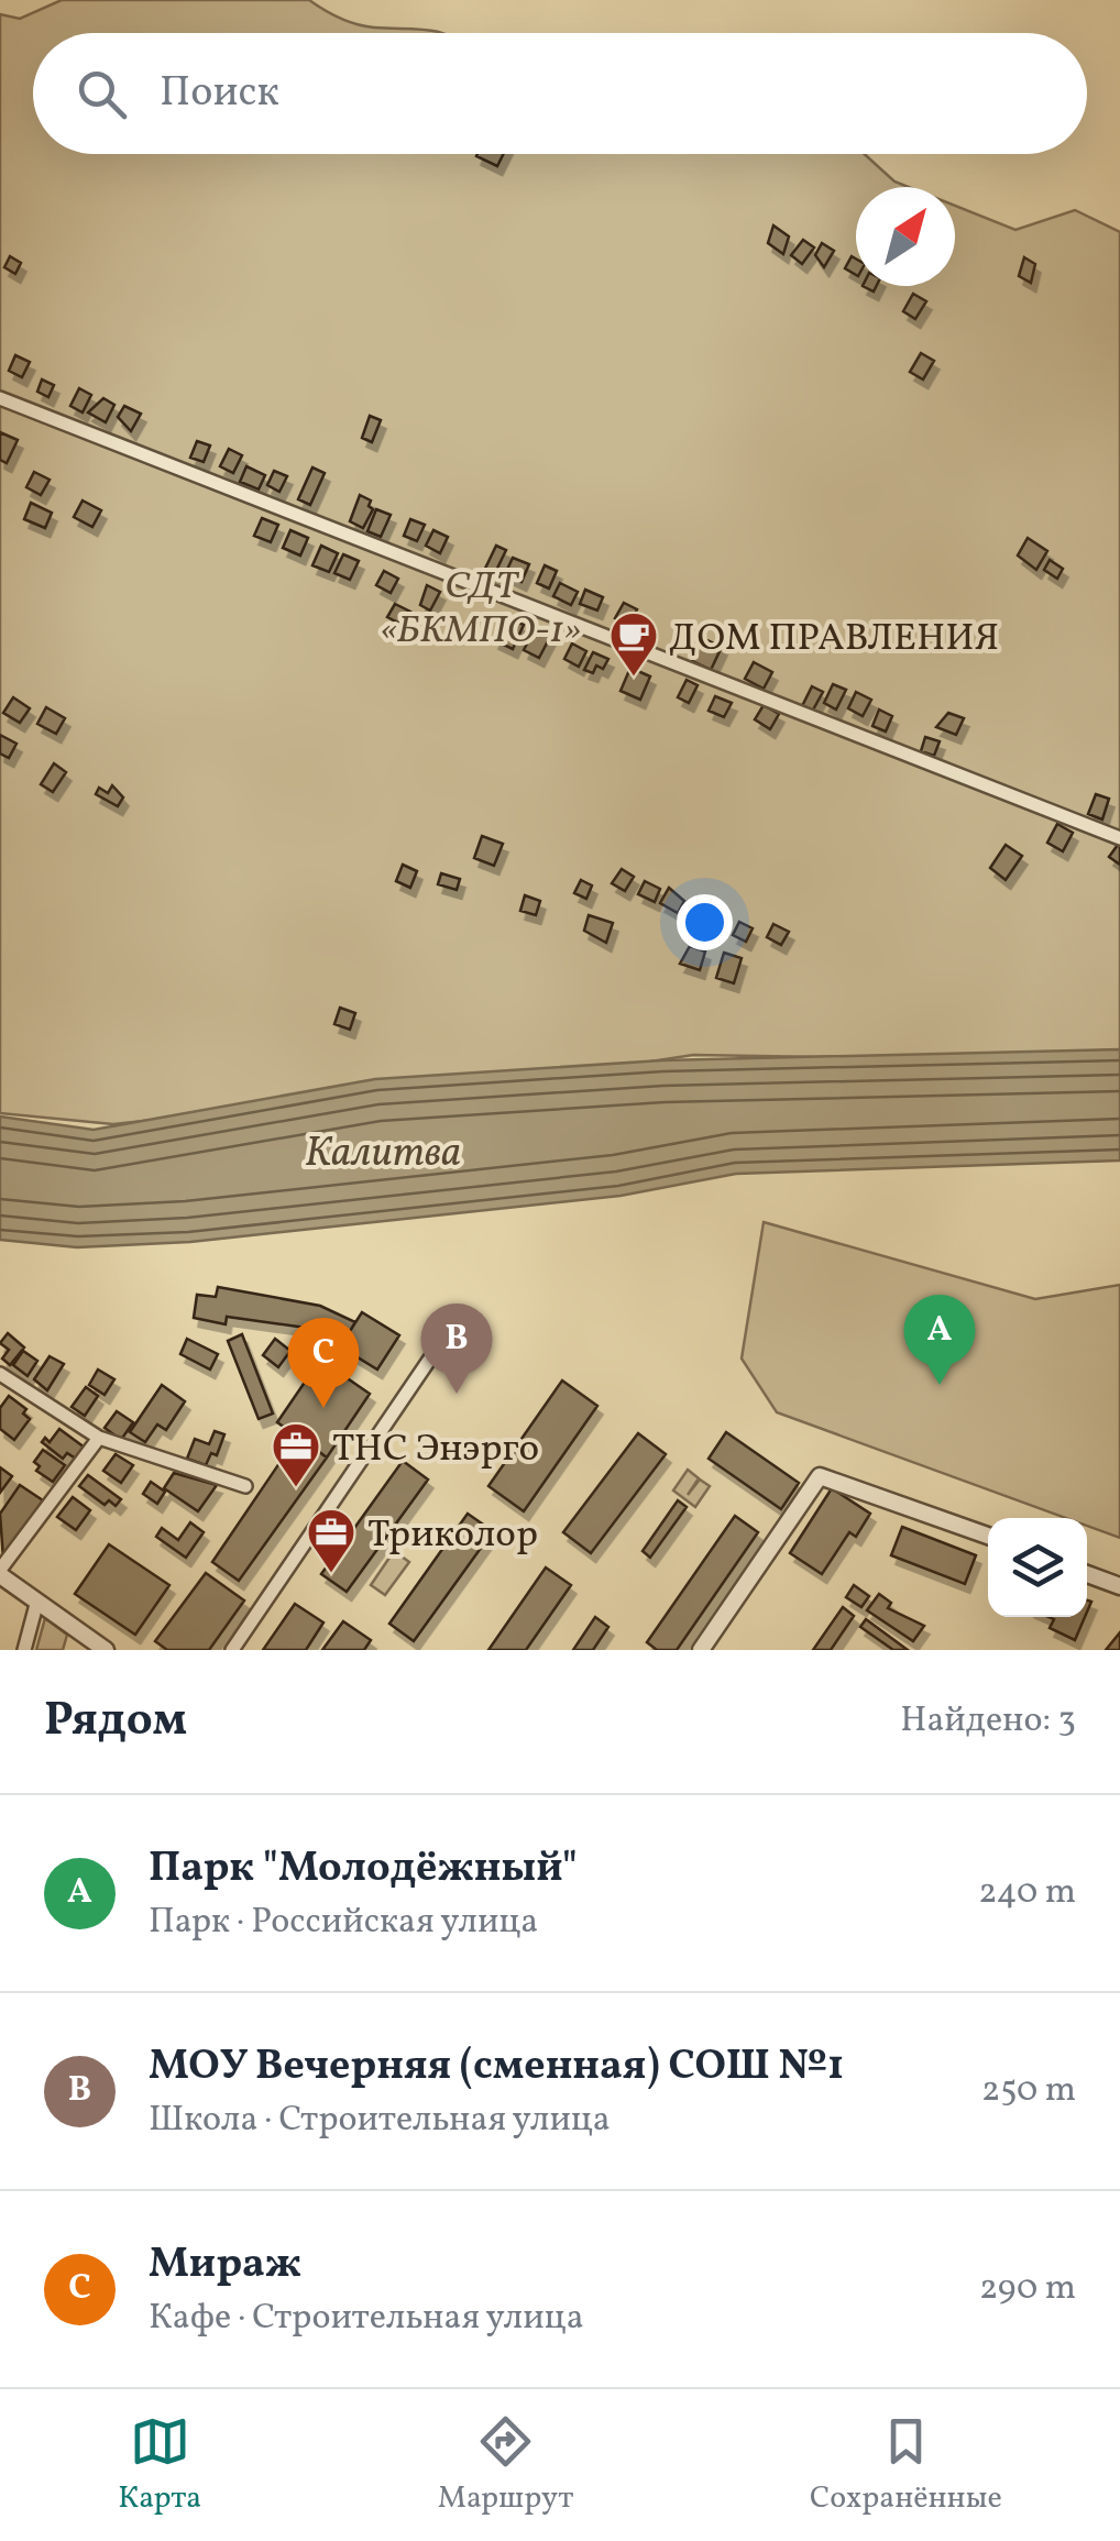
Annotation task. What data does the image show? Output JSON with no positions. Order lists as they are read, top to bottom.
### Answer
{
  "water": ["Калитва"],
  "parks": ["СДТ «БКМПО-1»"],
  "places": {
    "cafe": ["ДОМ ПРАВЛЕНИЯ"],
    "office": ["ТНС Энэрго", "Триколор"]
  },
  "north": "top right",
  "page": {
    "search": "Поиск",
    "pins": ["A", "B", "C"],
    "heading": ["Рядом", "Найдено: 3"],
    "list": [
      {
        "mark": "A",
        "name": "Парк \"Молодёжный\"",
        "note": "Парк · Российская улица",
        "value": "240 m"
      },
      {
        "mark": "B",
        "name": "МОУ Вечерняя (сменная) СОШ №1",
        "note": "Школа · Строительная улица",
        "value": "250 m"
      },
      {
        "mark": "C",
        "name": "Мираж",
        "note": "Кафе · Строительная улица",
        "value": "290 m"
      }
    ],
    "nav": ["Карта", "Маршрут", "Сохранённые"]
  }
}
